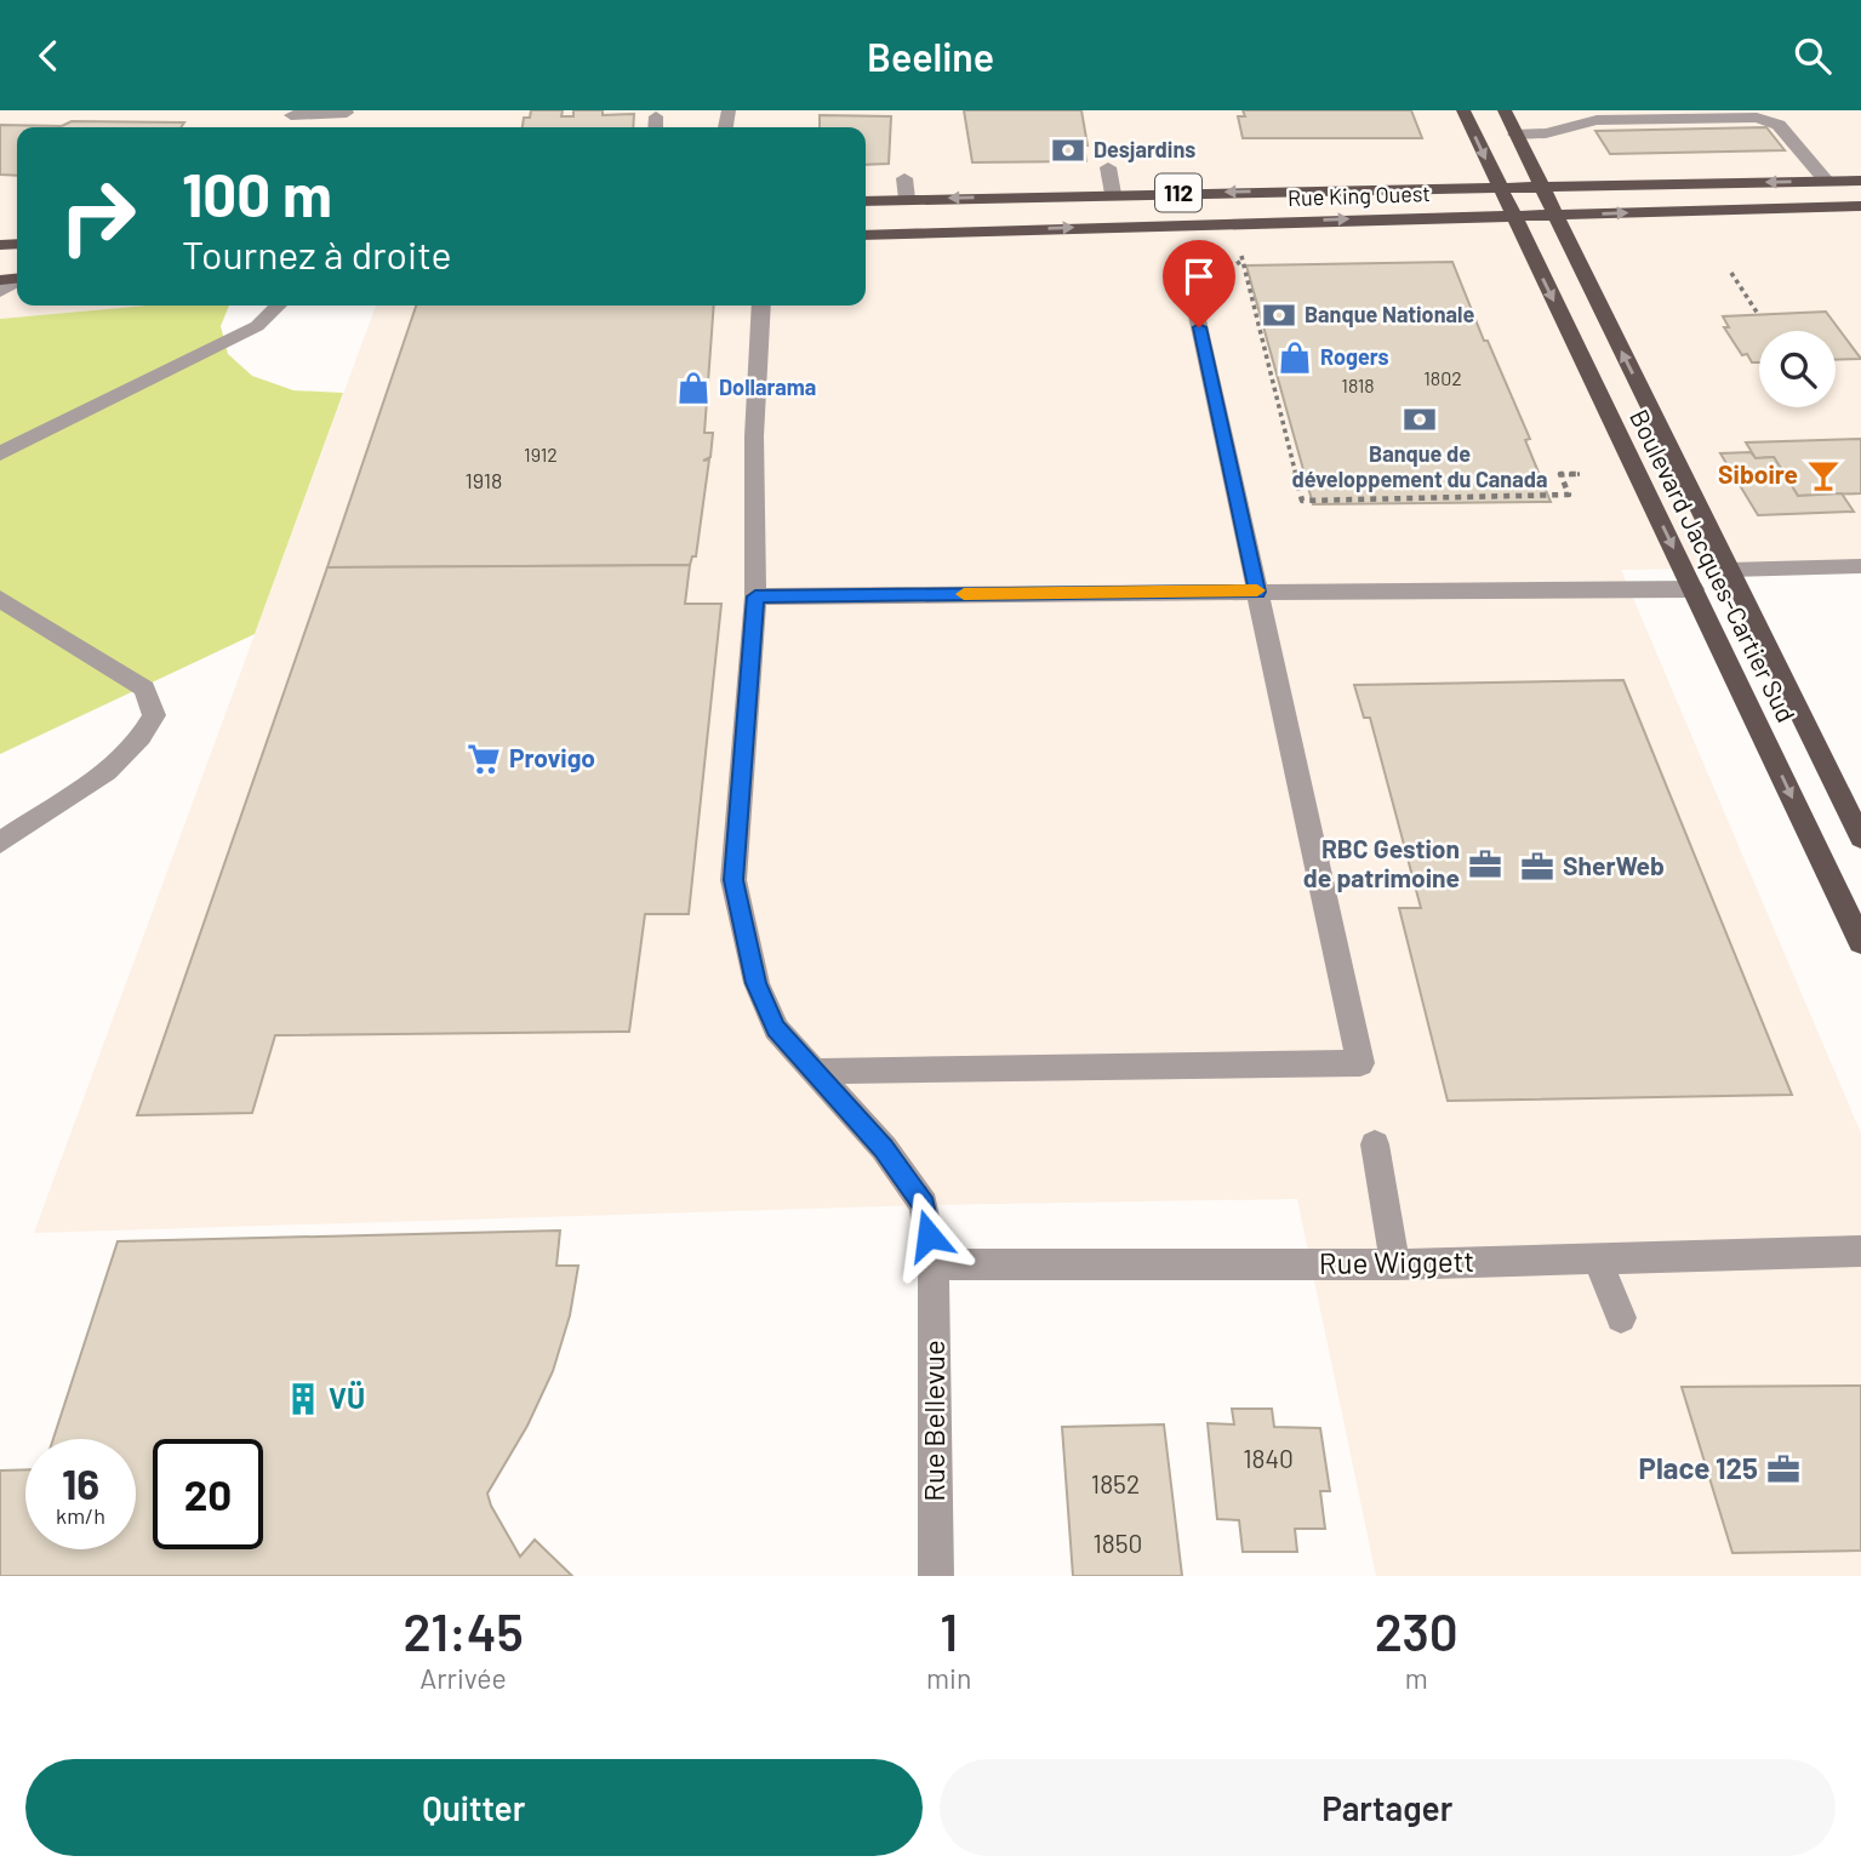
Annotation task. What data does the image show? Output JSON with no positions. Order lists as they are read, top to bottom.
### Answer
{
  "streets": {
    "main road": ["112", "Rue King Ouest", "Boulevard Jacques-Cartier Sud"],
    "street": ["Rue Wiggett", "Rue Bellevue"]
  },
  "crossings": [
    ["Rue King Ouest", "Boulevard Jacques-Cartier Sud"],
    ["Rue Wiggett", "Rue Bellevue"]
  ],
  "places": {
    "bank": ["Desjardins", "Banque Nationale", "Banque de développement du Canada"],
    "shop": ["Rogers", "Dollarama"],
    "bar": ["Siboire"],
    "supermarket": ["Provigo"],
    "office": ["RBC Gestion de patrimoine", "SherWeb", "Place 125"],
    "building": ["VÜ"]
  },
  "house_numbers": [
    "1802",
    "1818",
    "1912",
    "1918",
    "1840",
    "1852",
    "1850"
  ],
  "page": {
    "header": "Beeline",
    "turn": ["100 m", "Tournez à droite"],
    "speed": "16 km/h",
    "limit": "20",
    "eta": [
      "21:45",
      "Arrivée",
      "1",
      "min",
      "230",
      "m"
    ],
    "buttons": ["Quitter", "Partager"]
  }
}
